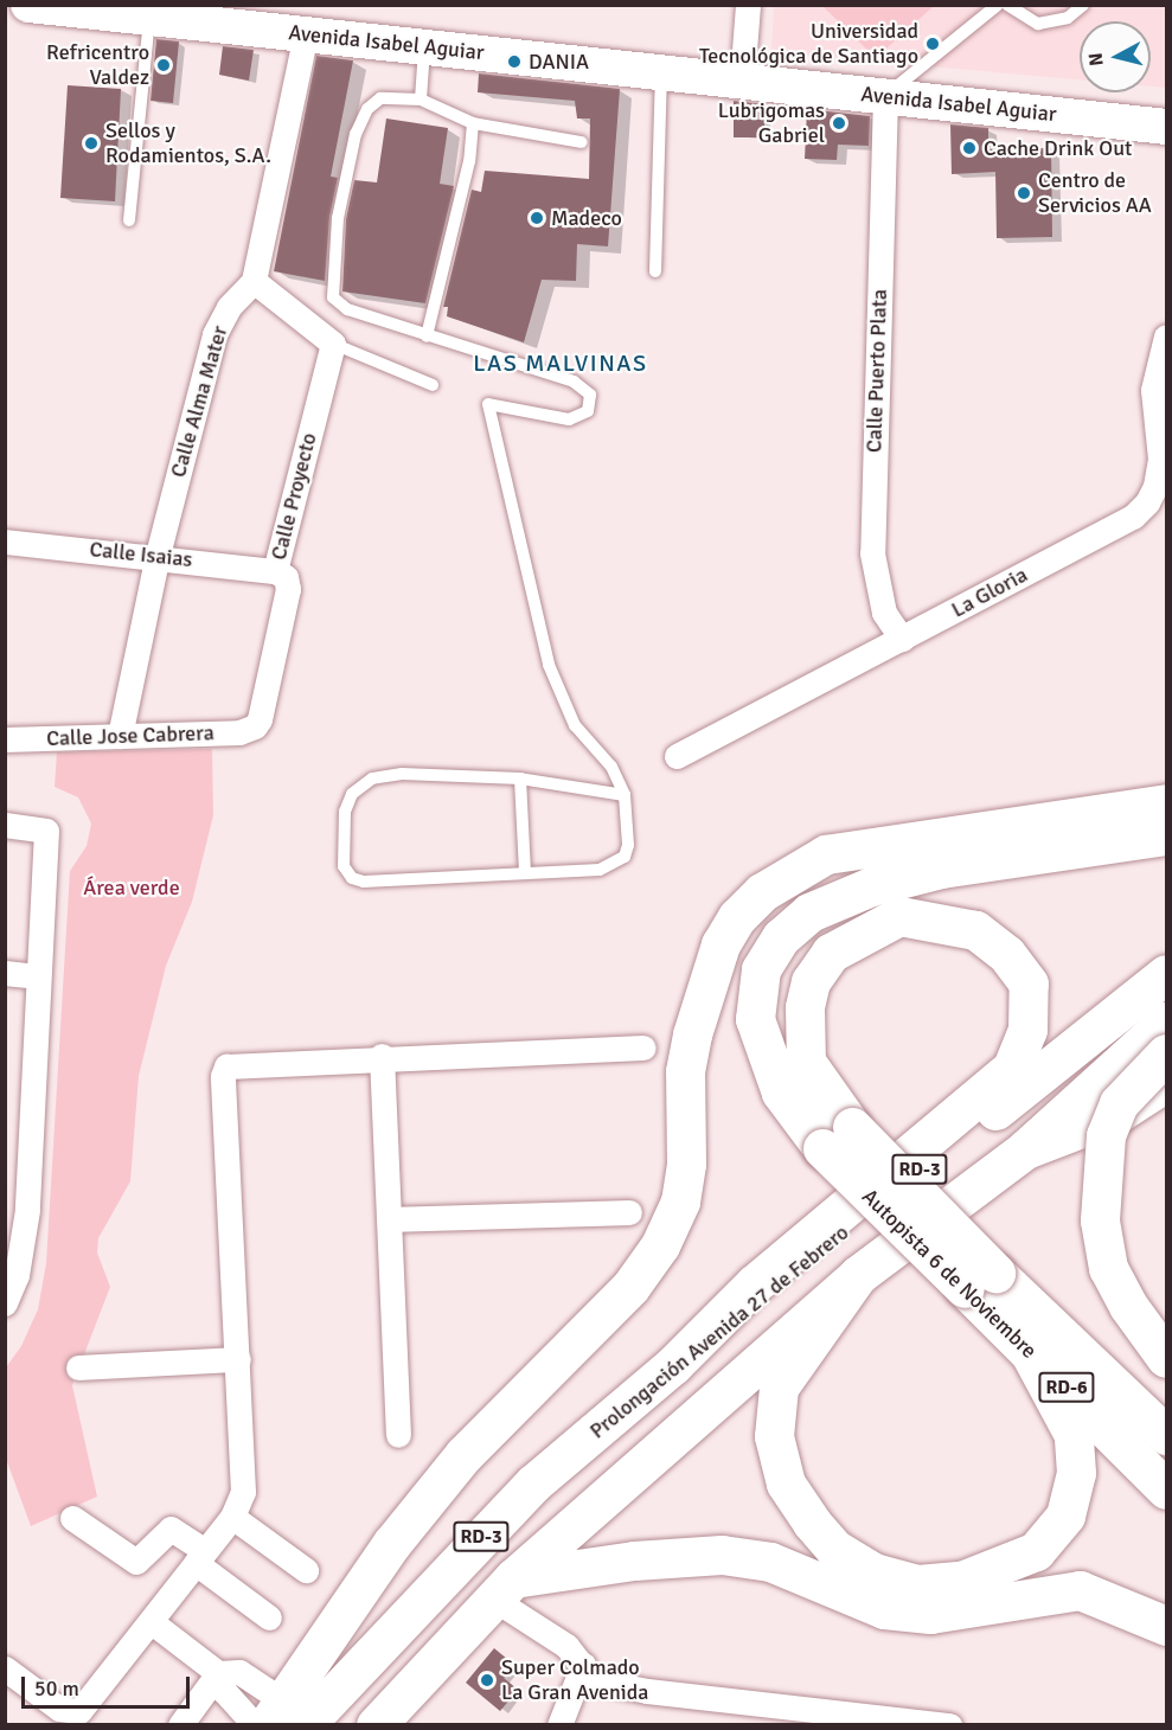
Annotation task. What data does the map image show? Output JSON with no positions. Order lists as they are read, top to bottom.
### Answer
{
  "streets": {
    "main road": [
      "Avenida Isabel Aguiar",
      "RD-3",
      "Autopista 6 de Noviembre",
      "Prolongación Avenida 27 de Febrero",
      "RD-6"
    ],
    "street": [
      "Calle Puerto Plata",
      "Calle Alma Mater",
      "Calle Proyecto",
      "Calle Isaias",
      "La Gloria",
      "Calle Jose Cabrera"
    ]
  },
  "crossings": [
    ["Avenida Isabel Aguiar", "Calle Puerto Plata"],
    ["Calle Puerto Plata", "La Gloria"],
    ["Calle Alma Mater", "Calle Isaias"],
    ["Calle Alma Mater", "Calle Jose Cabrera"],
    ["Calle Proyecto", "Calle Isaias"],
    ["Calle Proyecto", "Calle Jose Cabrera"]
  ],
  "districts": ["LAS MALVINAS"],
  "parks": ["Área verde"],
  "places": [
    "Universidad Tecnológica de Santiago",
    "DANIA",
    "Refricentro Valdez",
    "Lubrigomas Gabriel",
    "Sellos y Rodamientos, S.A.",
    "Cache Drink Out",
    "Centro de Servicios AA",
    "Madeco",
    "Super Colmado La Gran Avenida"
  ],
  "scale_bar": "50 m",
  "north": "left"
}
